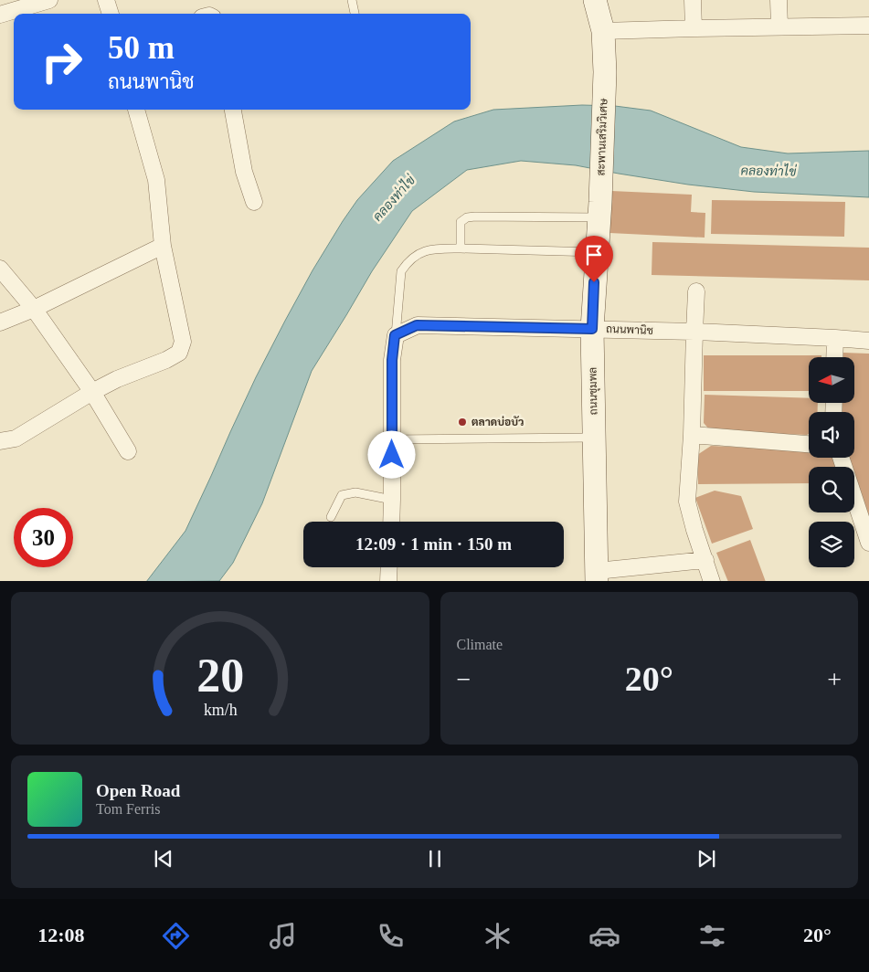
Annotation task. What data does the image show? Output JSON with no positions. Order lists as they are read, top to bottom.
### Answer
{
  "streets": {
    "main road": ["สะพานเสริมวิเศษ", "ถนนชุมพล"],
    "street": ["ถนนพานิช"]
  },
  "crossings": [
    ["สะพานเสริมวิเศษ", "ถนนชุมพล"],
    ["ถนนพานิช", "ถนนชุมพล"]
  ],
  "water": ["คลองท่าไข่"],
  "places": ["ตลาดบ่อบัว"],
  "north": "left",
  "page": {
    "turn": ["50 m", "ถนนพานิช"],
    "limit": "30",
    "trip": "12:09 · 1 min · 150 m",
    "tile": "Climate",
    "heat": ["−", "20°", "+"],
    "song": ["Open Road", "Tom Ferris"],
    "tabs": ["12:08", "20°"],
    "gauge": ["20", "km/h"]
  }
}
